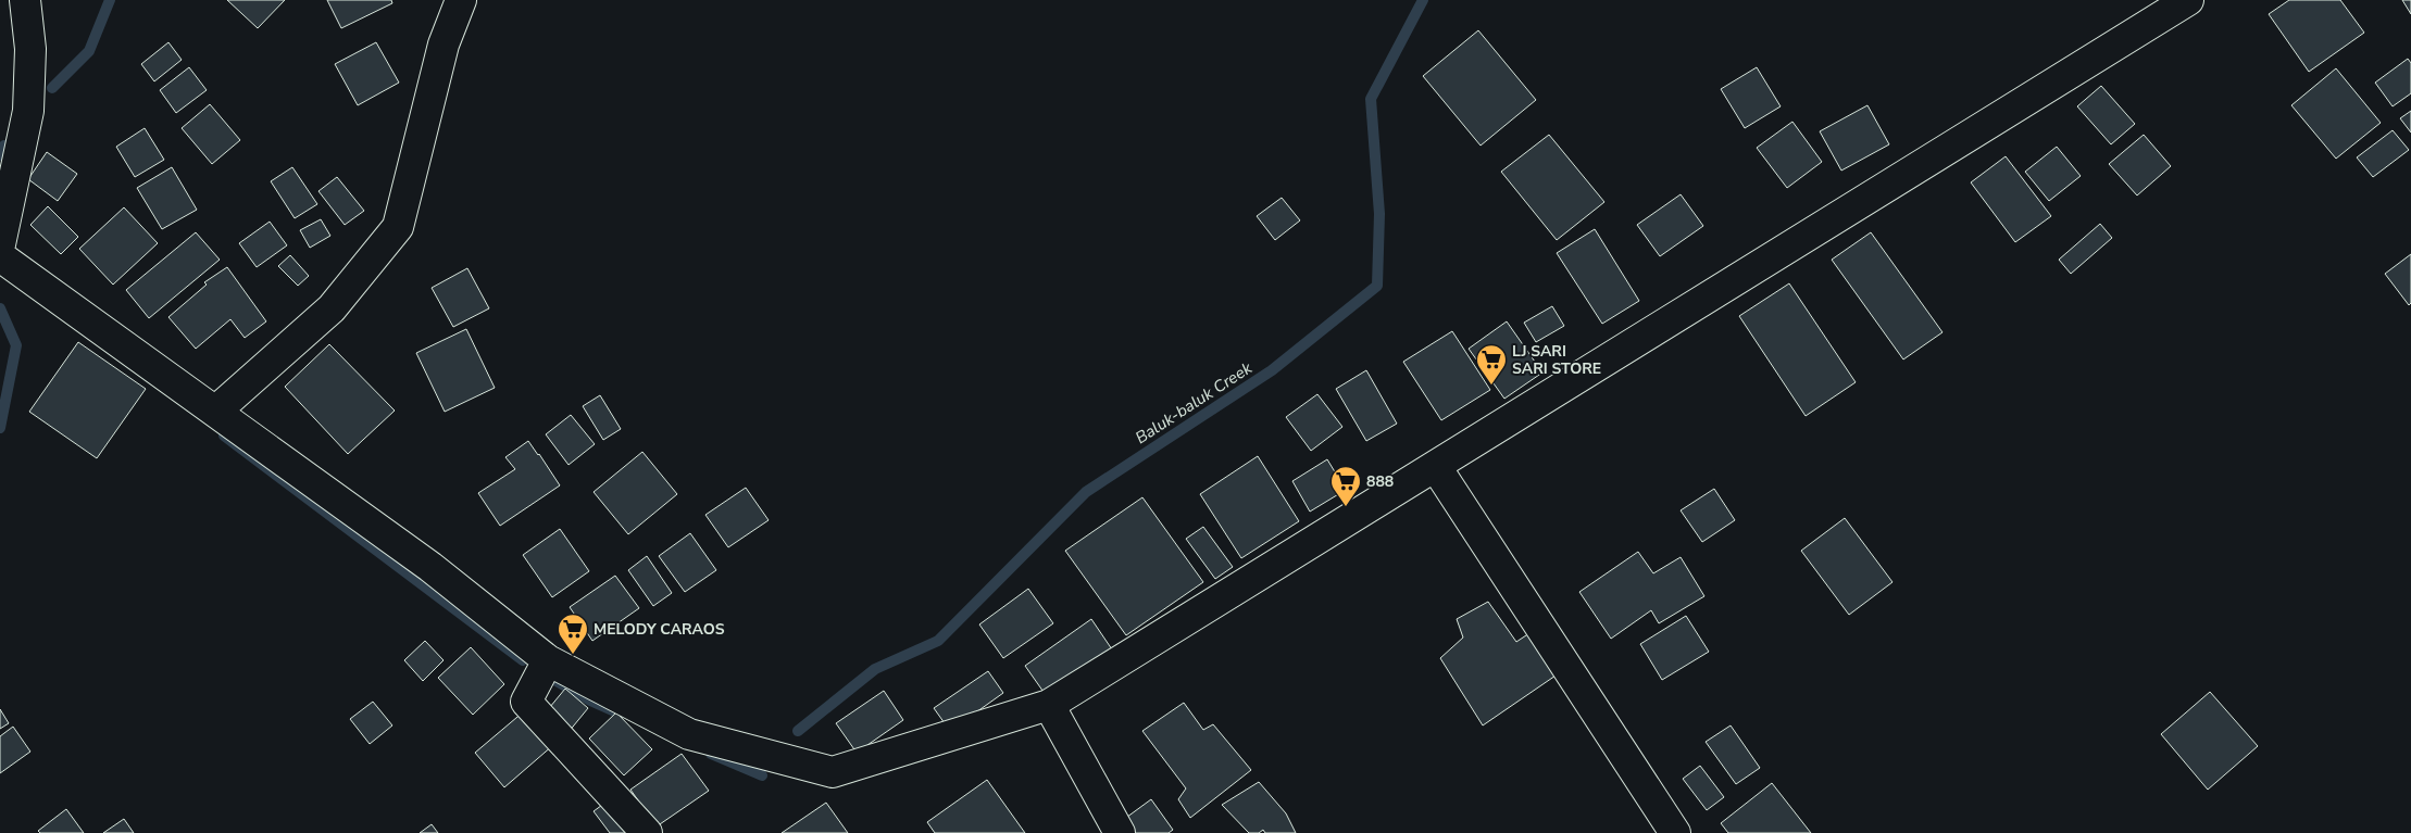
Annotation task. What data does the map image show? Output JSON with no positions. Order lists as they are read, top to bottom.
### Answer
{
  "water": ["Baluk-baluk Creek"],
  "places": {
    "supermarket": ["LJ SARI SARI STORE", "888", "MELODY CARAOS"]
  }
}
